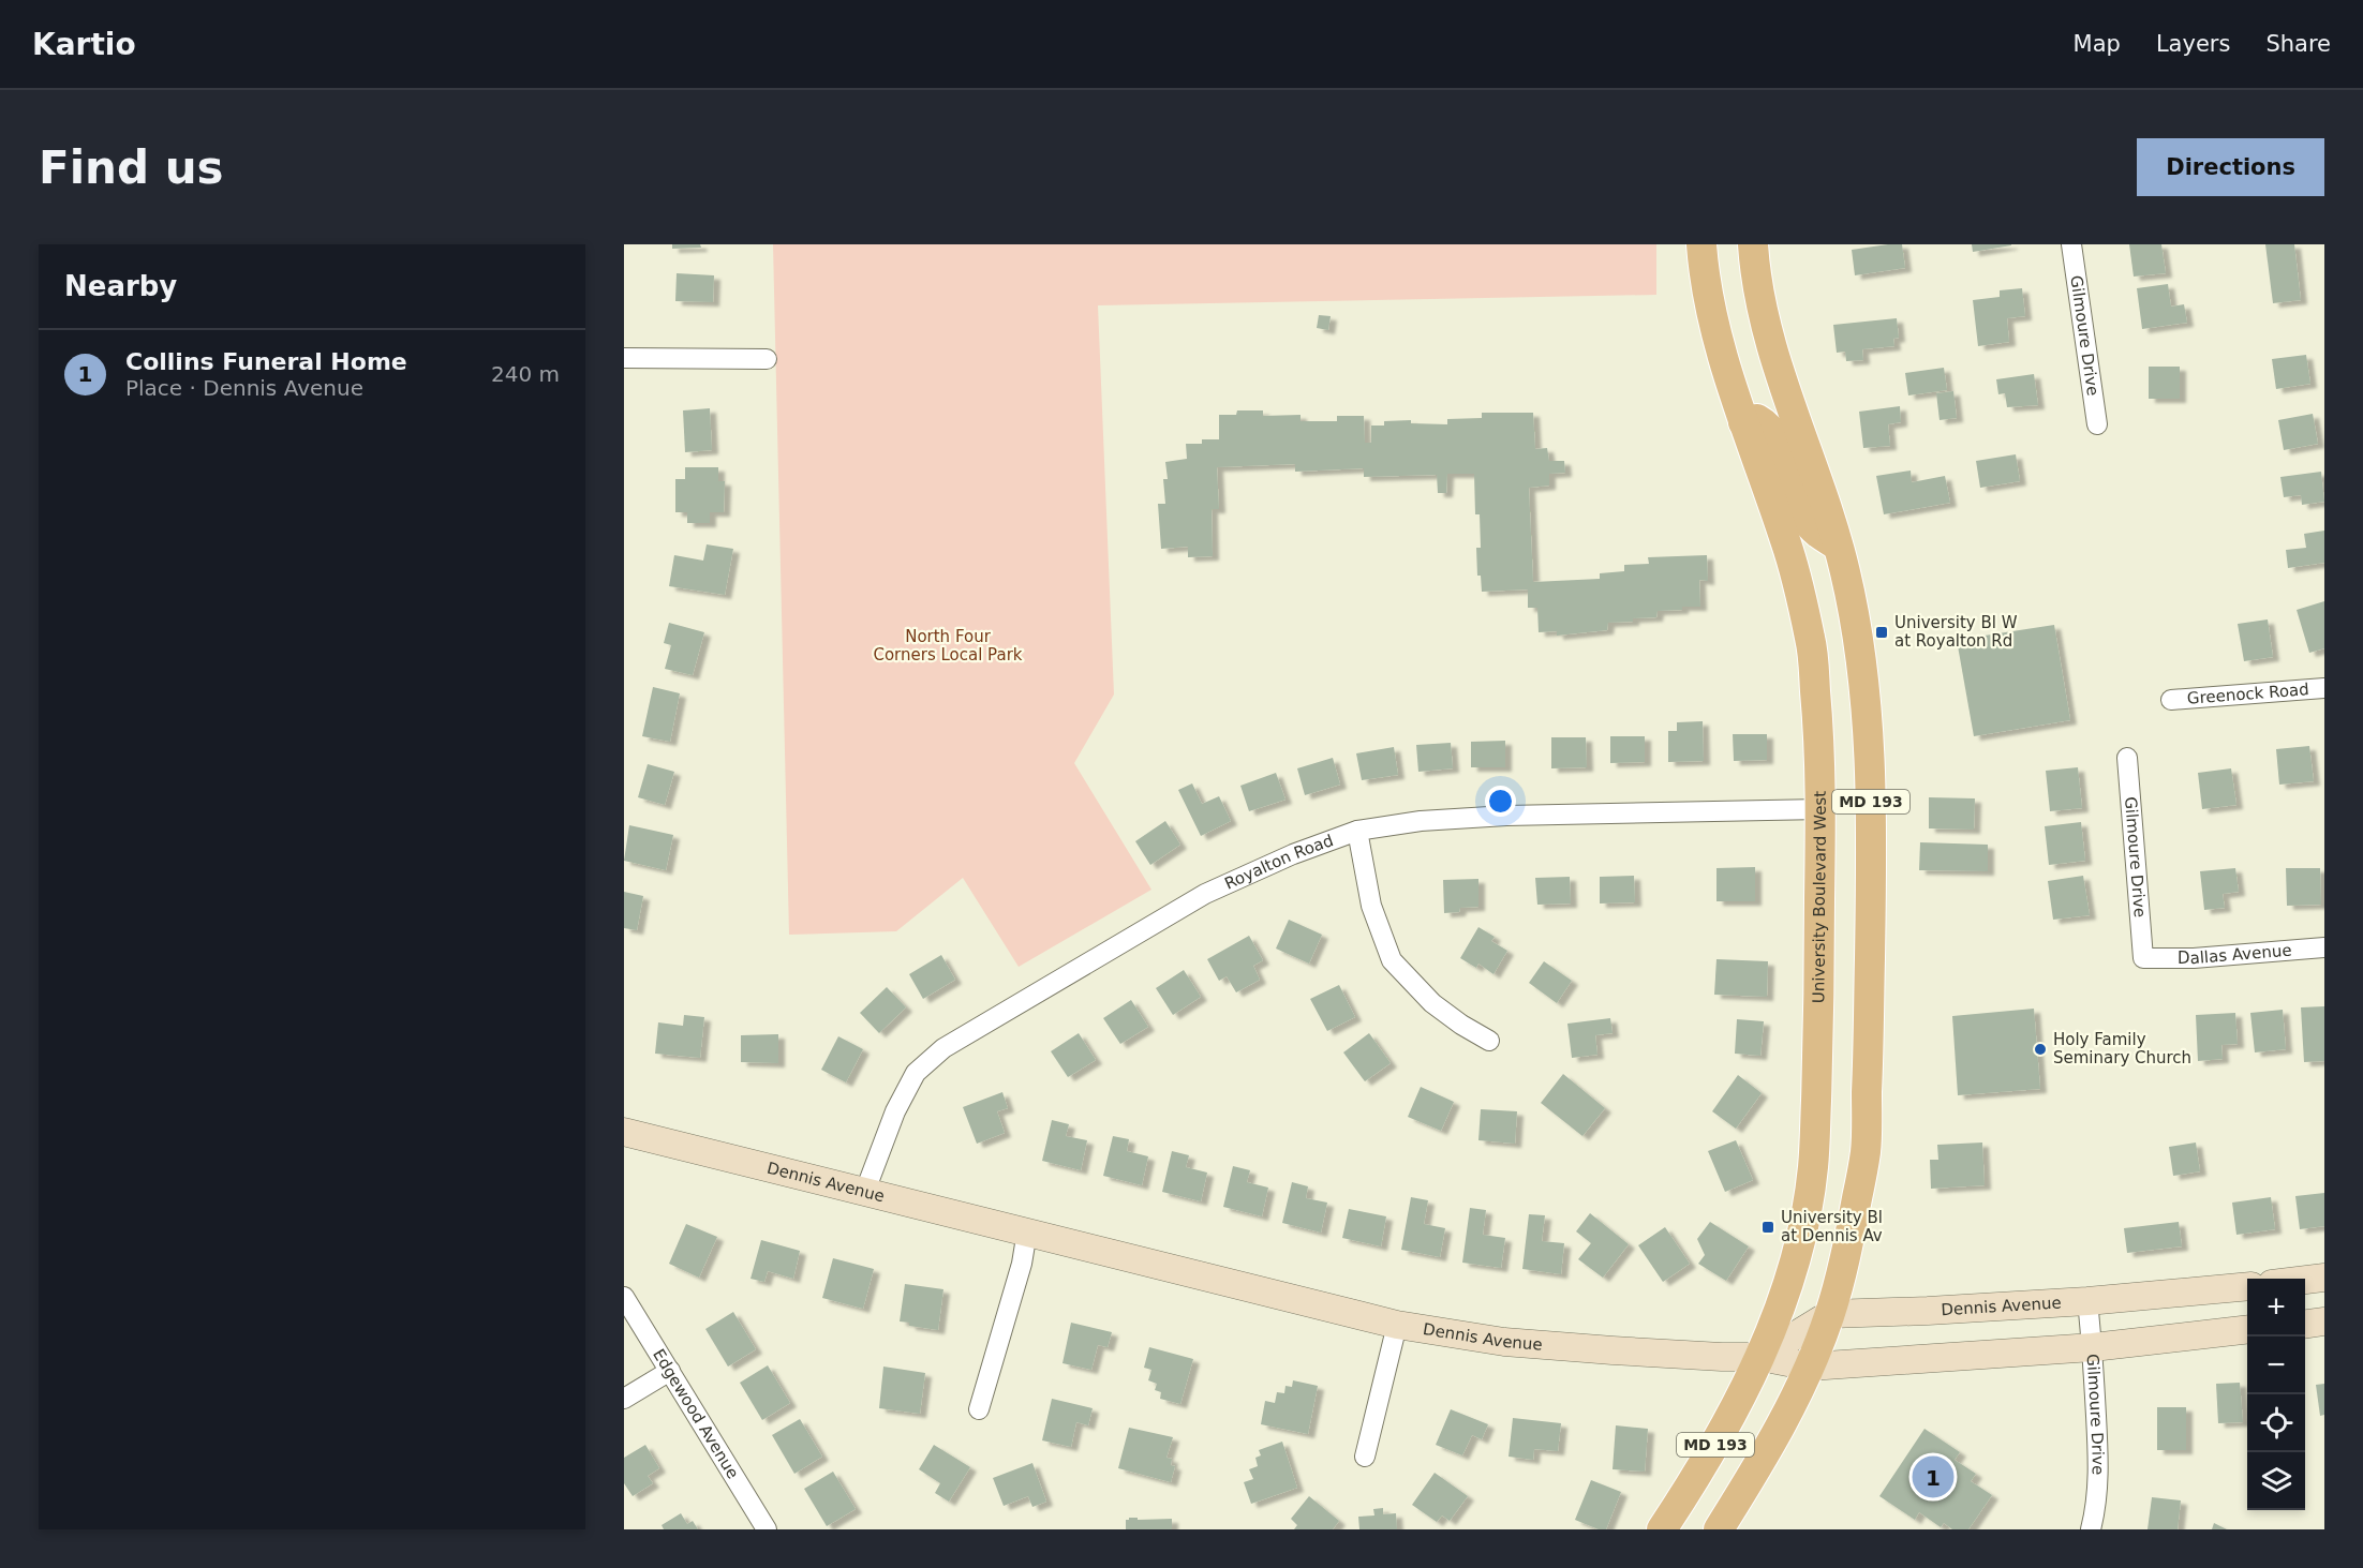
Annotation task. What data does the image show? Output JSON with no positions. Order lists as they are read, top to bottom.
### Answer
{
  "streets": {
    "main road": ["MD 193", "University Boulevard West"],
    "street": [
      "Gilmoure Drive",
      "Greenock Road",
      "Royalton Road",
      "Dallas Avenue",
      "Dennis Avenue",
      "Edgewood Avenue"
    ]
  },
  "crossings": [
    ["Gilmoure Drive", "Dallas Avenue"],
    ["Gilmoure Drive", "Dennis Avenue"],
    ["MD 193", "Dennis Avenue"],
    ["Royalton Road", "University Boulevard West"],
    ["Royalton Road", "Dennis Avenue"],
    ["University Boulevard West", "Dennis Avenue"]
  ],
  "parks": ["North Four Corners Local Park"],
  "places": {
    "transit": ["University Bl W at Royalton Rd", "University Bl at Dennis Av"],
    "other": ["Holy Family Seminary Church"]
  },
  "page": {
    "header": "Kartio",
    "nav": ["Map", "Layers", "Share"],
    "buttons": "Directions",
    "title": "Find us",
    "heading": "Nearby",
    "list": [
      {
        "mark": "1",
        "name": "Collins Funeral Home",
        "note": "Place · Dennis Avenue",
        "value": "240 m"
      }
    ],
    "map_buttons": ["+", "−"],
    "pins": "1"
  }
}
